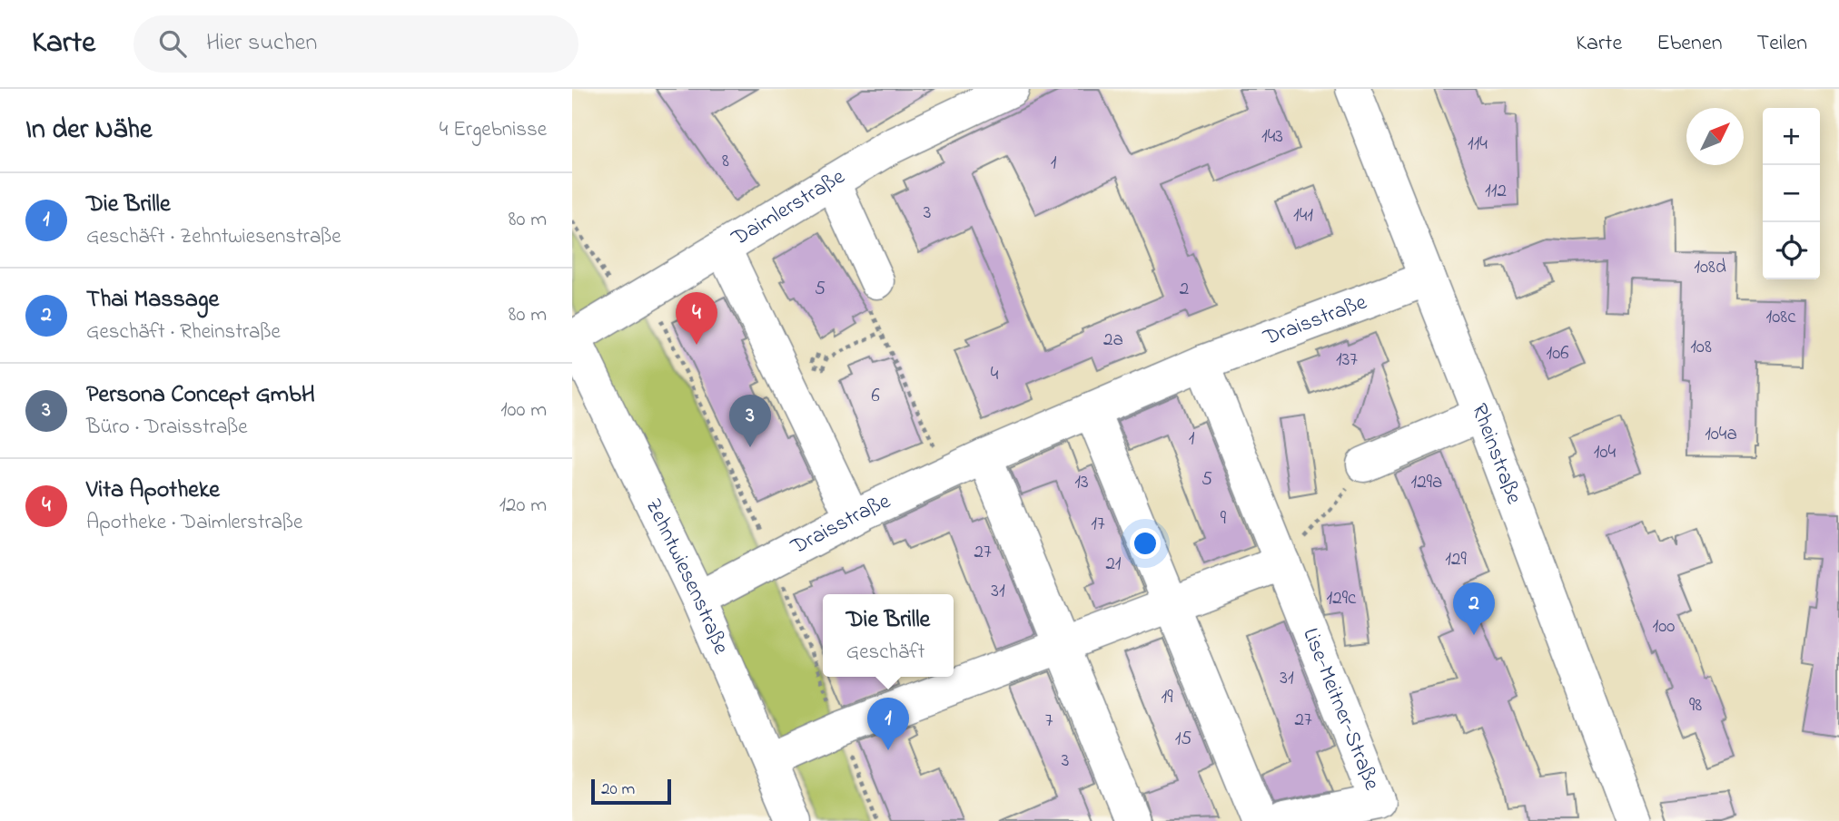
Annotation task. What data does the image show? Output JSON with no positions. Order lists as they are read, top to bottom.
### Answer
{
  "streets": {
    "street": [
      "Daimlerstraße",
      "Draisstraße",
      "Rheinstraße",
      "Zehntwiesenstraße",
      "Lise-Meitner-Straße"
    ]
  },
  "crossings": [
    ["Daimlerstraße", "Zehntwiesenstraße"],
    ["Draisstraße", "Rheinstraße"],
    ["Draisstraße", "Zehntwiesenstraße"]
  ],
  "house_numbers": [
    "143",
    "114",
    "8",
    "1",
    "112",
    "3",
    "141",
    "108d",
    "5",
    "2",
    "108c",
    "2a",
    "108",
    "106",
    "137",
    "4",
    "6",
    "104a",
    "1",
    "104",
    "5",
    "13",
    "129a",
    "9",
    "17",
    "27",
    "129",
    "21",
    "31",
    "129c",
    "100",
    "31",
    "19",
    "98",
    "27",
    "7",
    "15",
    "3"
  ],
  "scale_bar": "20 m",
  "north": "top right",
  "page": {
    "header": "Karte",
    "search": "Hier suchen",
    "nav": ["Karte", "Ebenen", "Teilen"],
    "heading": ["In der Nähe", "4 Ergebnisse"],
    "map_buttons": ["+", "−"],
    "list": [
      {
        "mark": "1",
        "name": "Die Brille",
        "note": "Geschäft · Zehntwiesenstraße",
        "value": "80 m"
      },
      {
        "mark": "2",
        "name": "Thai Massage",
        "note": "Geschäft · Rheinstraße",
        "value": "80 m"
      },
      {
        "mark": "3",
        "name": "Persona Concept GmbH",
        "note": "Büro · Draisstraße",
        "value": "100 m"
      },
      {
        "mark": "4",
        "name": "Vita Apotheke",
        "note": "Apotheke · Daimlerstraße",
        "value": "120 m"
      }
    ],
    "pins": [
      "4",
      "3",
      "2",
      "1"
    ],
    "popup": ["Die Brille", "Geschäft"],
    "scale": "20 m"
  }
}
